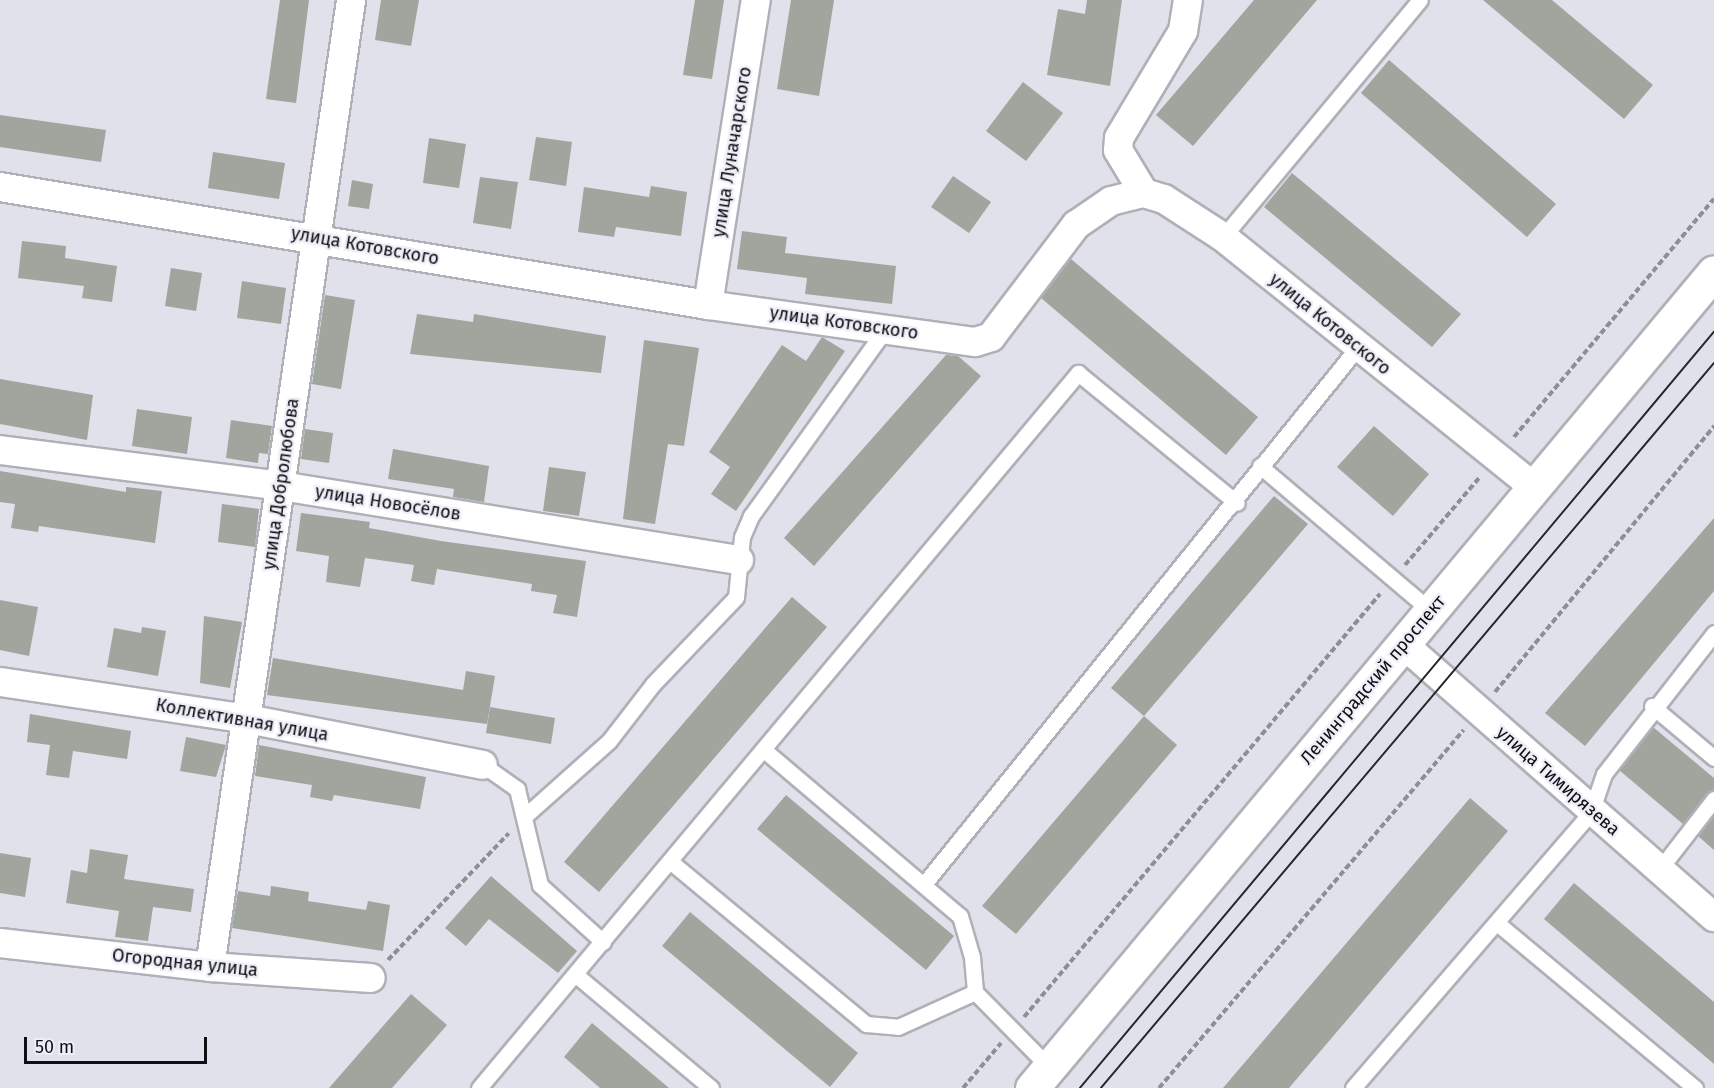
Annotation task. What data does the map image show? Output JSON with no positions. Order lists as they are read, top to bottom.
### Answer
{
  "streets": {
    "main road": ["Ленинградский проспект"],
    "street": [
      "улица Луначарского",
      "улица Котовского",
      "улица Добролюбова",
      "улица Новосёлов",
      "Коллективная улица",
      "улица Тимирязева",
      "Огородная улица"
    ]
  },
  "crossings": [
    ["улица Луначарского", "улица Котовского"],
    ["улица Котовского", "улица Добролюбова"],
    ["улица Котовского", "Ленинградский проспект"],
    ["улица Добролюбова", "улица Новосёлов"],
    ["улица Добролюбова", "Коллективная улица"],
    ["улица Добролюбова", "Огородная улица"],
    ["Ленинградский проспект", "улица Тимирязева"]
  ],
  "scale_bar": "50 m"
}
